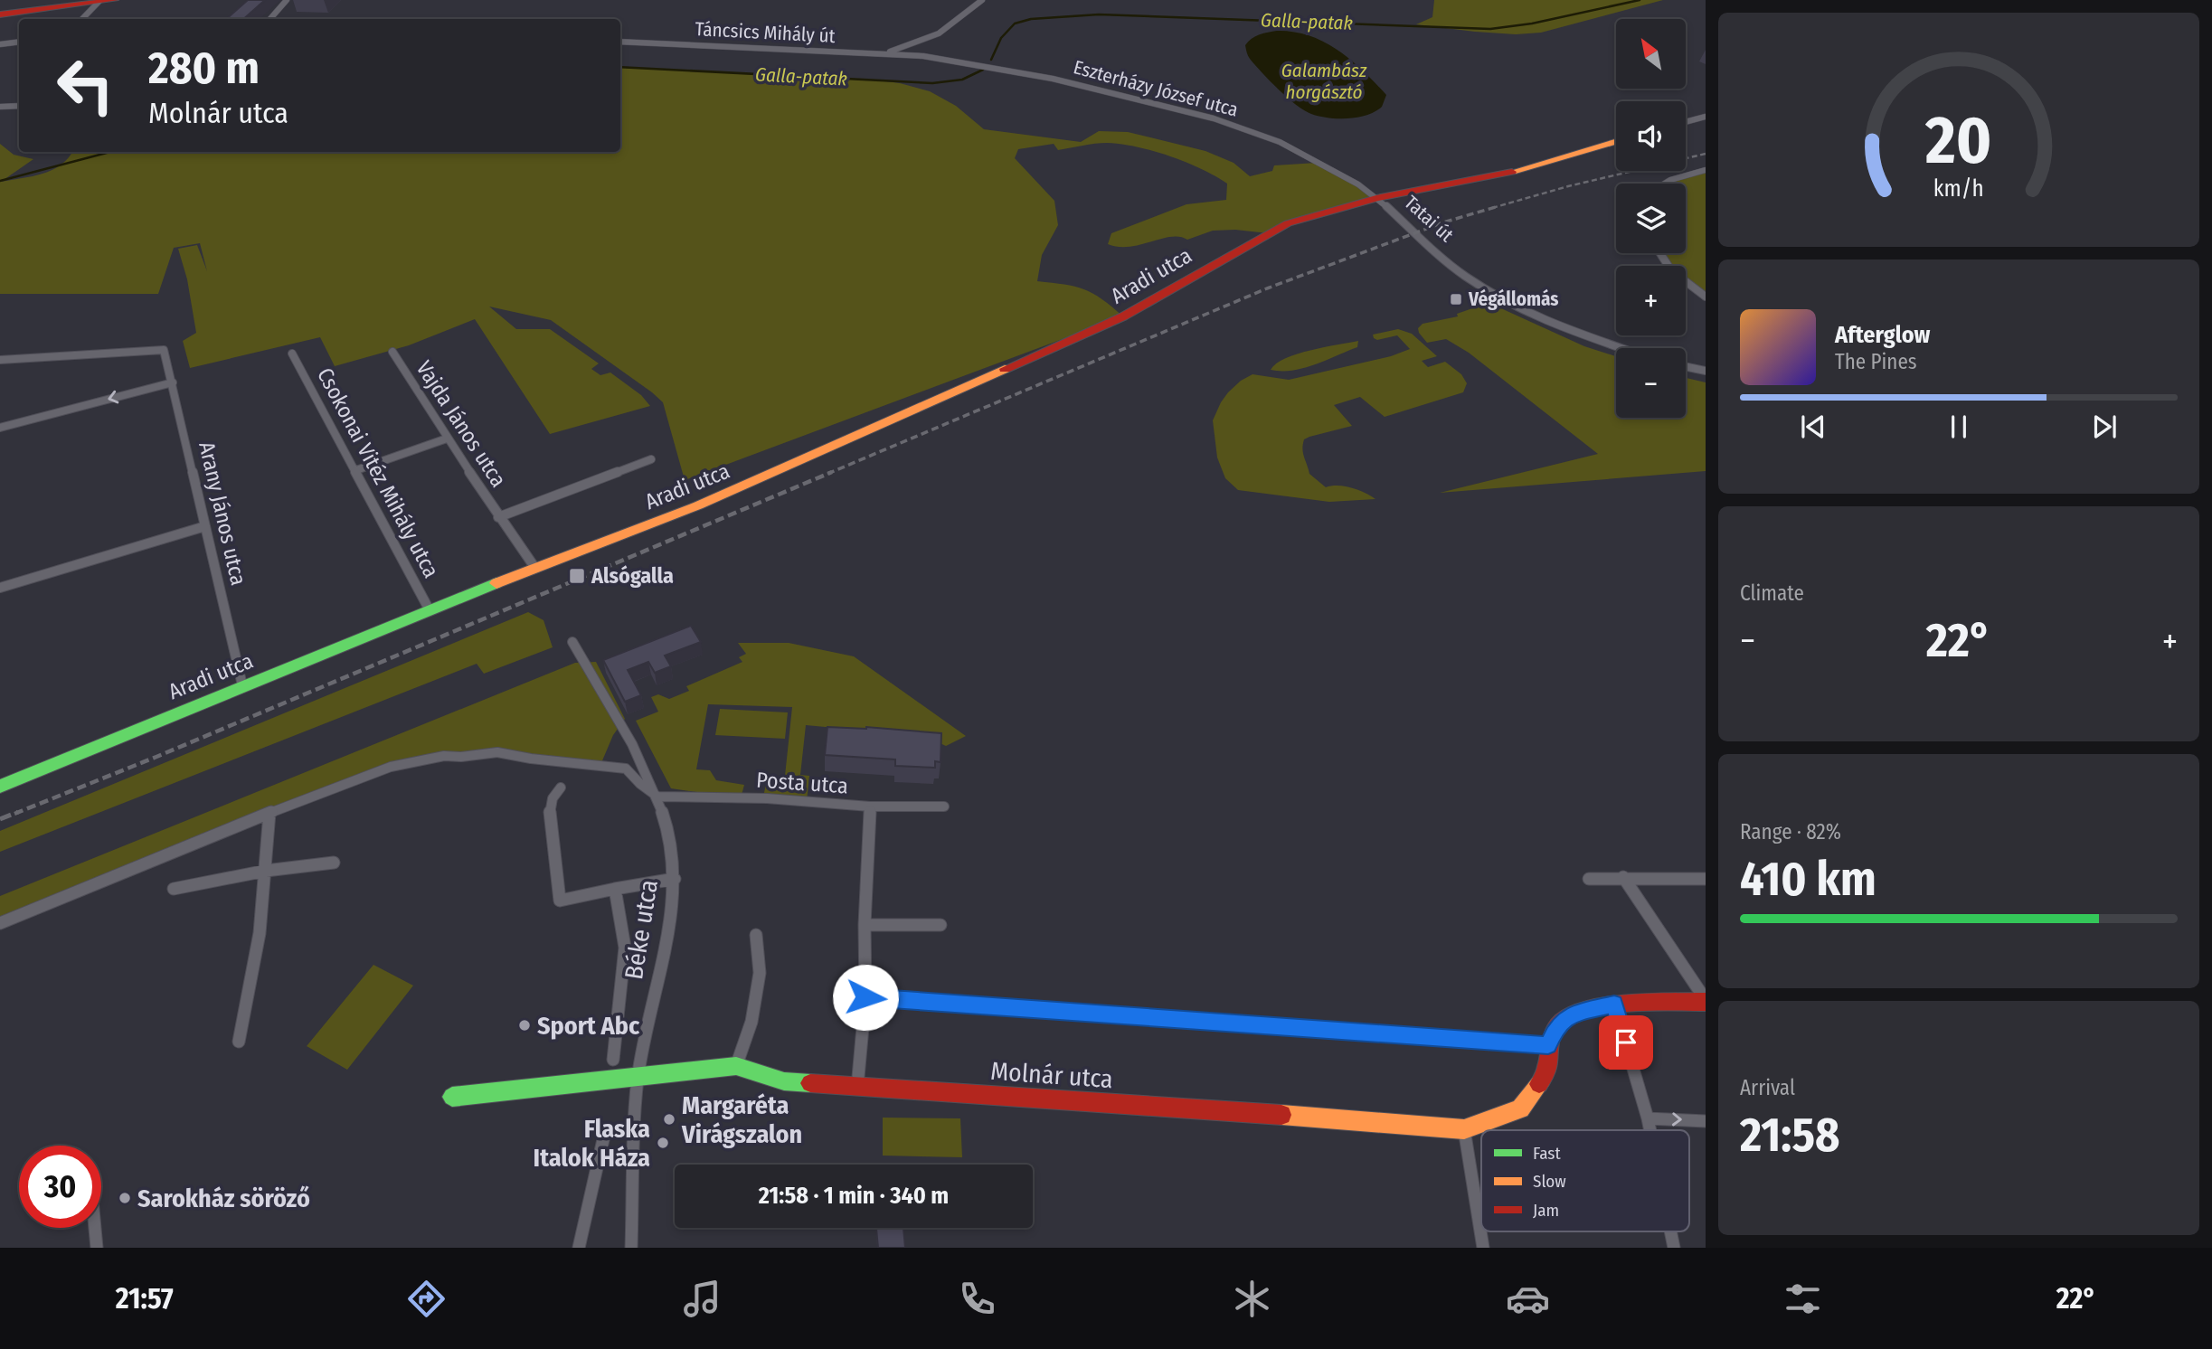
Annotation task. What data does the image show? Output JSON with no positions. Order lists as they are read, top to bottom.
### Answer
{
  "streets": {
    "street": [
      "Táncsics Mihály út",
      "Eszterházy József utca",
      "Tatai út",
      "Aradi utca",
      "Vajda János utca",
      "Csokonai Vitéz Mihály utca",
      "Arany János utca",
      "Posta utca",
      "Béke utca",
      "Molnár utca"
    ]
  },
  "crossings": [
    ["Táncsics Mihály út", "Eszterházy József utca"],
    ["Eszterházy József utca", "Tatai út"],
    ["Eszterházy József utca", "Aradi utca"],
    ["Tatai út", "Aradi utca"],
    ["Aradi utca", "Vajda János utca"],
    ["Aradi utca", "Csokonai Vitéz Mihály utca"],
    ["Aradi utca", "Arany János utca"],
    ["Posta utca", "Béke utca"],
    ["Béke utca", "Molnár utca"]
  ],
  "water": ["Galla-patak", "Galambász horgásztó"],
  "places": {
    "transit": ["Végállomás", "Alsógalla"],
    "other": [
      "Sport Abc",
      "Margaréta Virágszalon",
      "Flaska Italok Háza",
      "Sarokház söröző"
    ]
  },
  "legend": ["Fast", "Slow", "Jam"],
  "north": "top left",
  "page": {
    "map_buttons": ["+", "−"],
    "turn": ["280 m", "Molnár utca"],
    "song": ["Afterglow", "The Pines"],
    "tile": [
      "Climate",
      ["Range · 82%", "410 km"],
      ["Arrival", "21:58"]
    ],
    "heat": ["−", "22°", "+"],
    "limit": "30",
    "trip": "21:58 · 1 min · 340 m",
    "tabs": ["21:57", "22°"],
    "gauge": ["20", "km/h"]
  }
}
